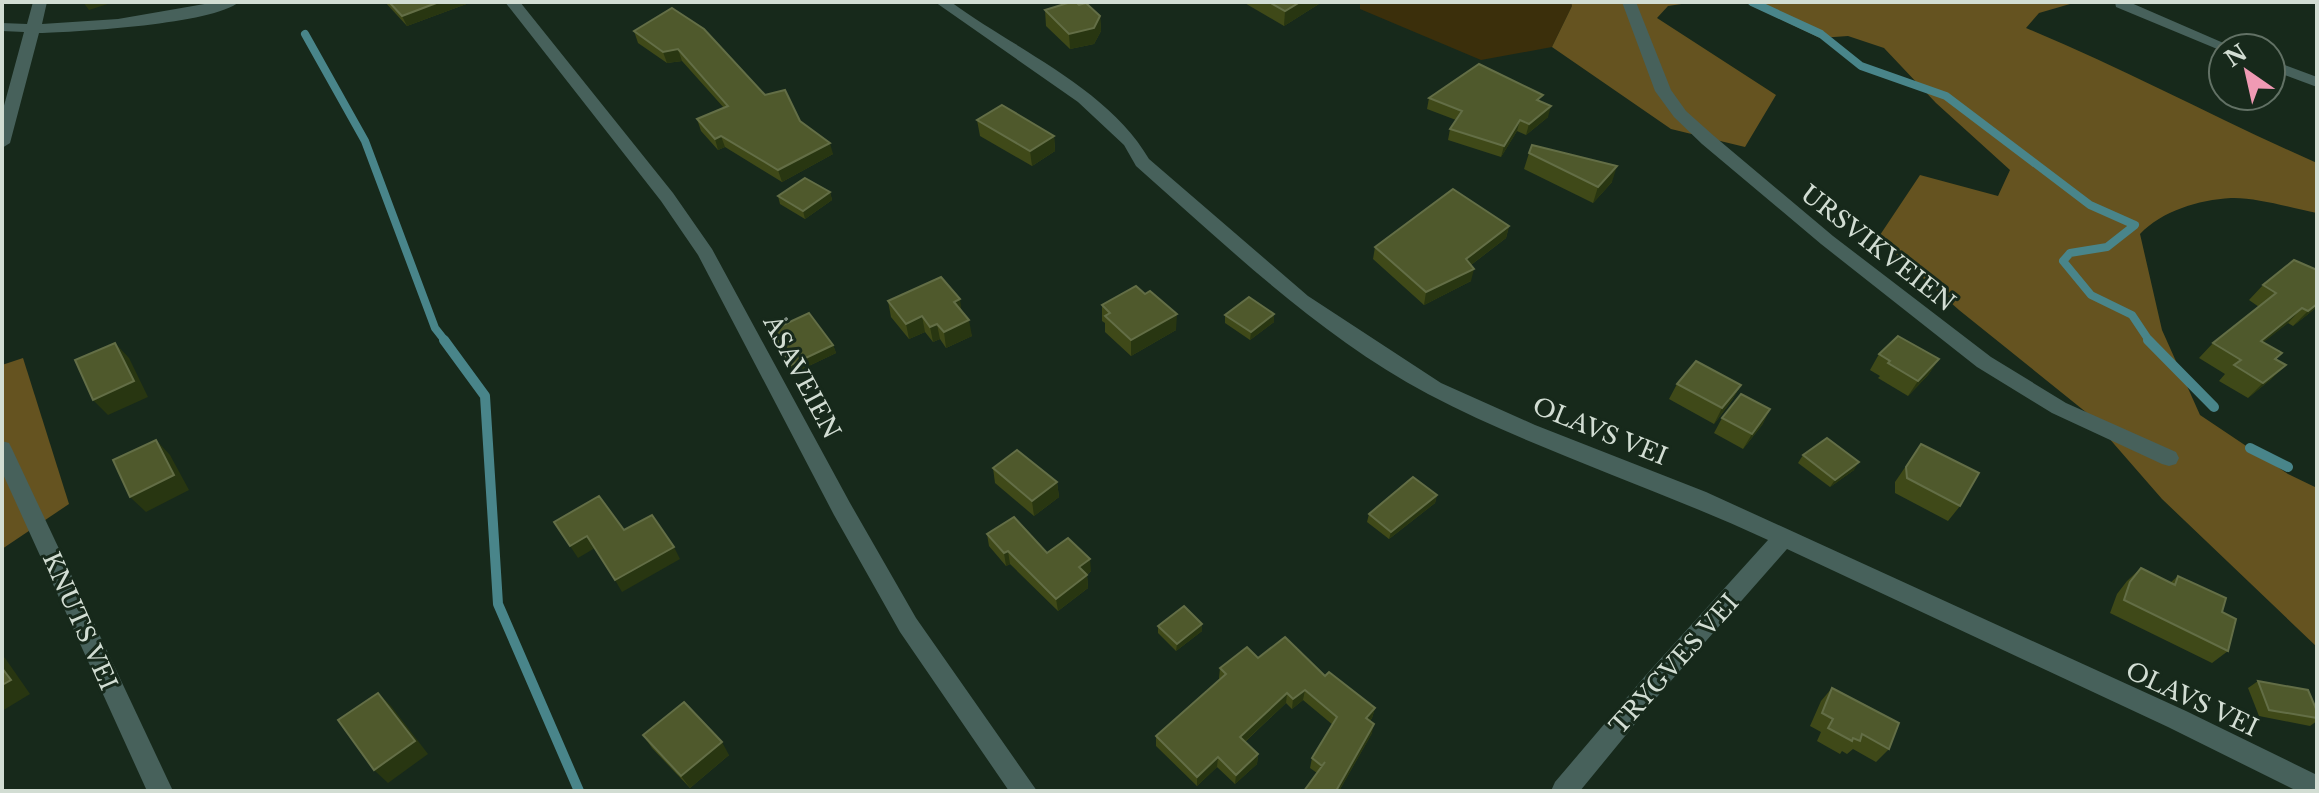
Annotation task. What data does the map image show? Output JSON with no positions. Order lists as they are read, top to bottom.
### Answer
{
  "streets": {
    "street": [
      "URSVIKVEIEN",
      "ÅSAVEIEN",
      "OLAVS VEI",
      "KNUTS VEI",
      "TRYGVES VEI"
    ]
  },
  "crossings": [
    ["OLAVS VEI", "TRYGVES VEI"]
  ],
  "north": "top left"
}
